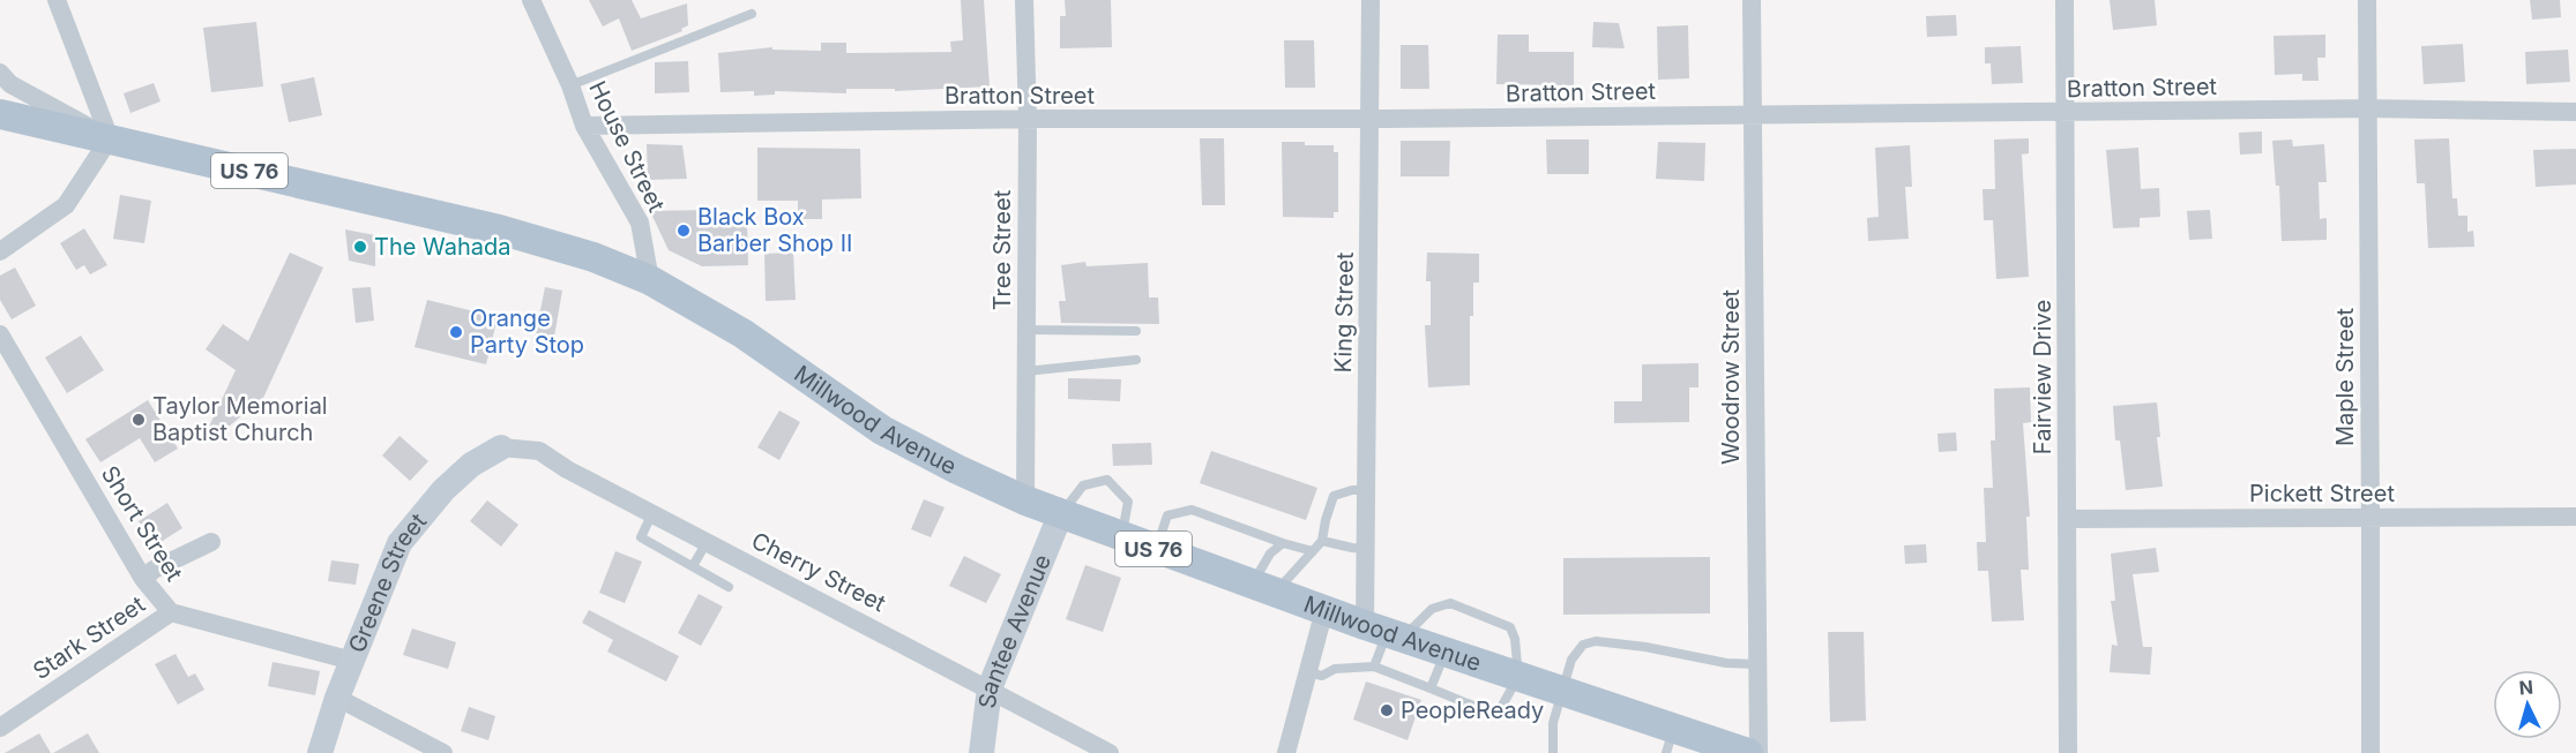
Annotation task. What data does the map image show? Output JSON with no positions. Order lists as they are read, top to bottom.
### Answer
{
  "streets": {
    "main road": ["US 76", "Millwood Avenue"],
    "street": [
      "Bratton Street",
      "House Street",
      "Tree Street",
      "King Street",
      "Woodrow Street",
      "Fairview Drive",
      "Maple Street",
      "Pickett Street",
      "Short Street",
      "Cherry Street",
      "Greene Street",
      "Santee Avenue",
      "Stark Street"
    ]
  },
  "crossings": [
    ["Bratton Street", "House Street"],
    ["Bratton Street", "Tree Street"],
    ["Bratton Street", "King Street"],
    ["Bratton Street", "Woodrow Street"],
    ["Bratton Street", "Fairview Drive"],
    ["Bratton Street", "Maple Street"],
    ["House Street", "Millwood Avenue"],
    ["Tree Street", "Millwood Avenue"],
    ["King Street", "Millwood Avenue"],
    ["Fairview Drive", "Pickett Street"],
    ["Maple Street", "Pickett Street"],
    ["Millwood Avenue", "Santee Avenue"],
    ["Short Street", "Greene Street"],
    ["Short Street", "Stark Street"],
    ["Cherry Street", "Greene Street"],
    ["Cherry Street", "Santee Avenue"]
  ],
  "places": [
    "Black Box Barber Shop II",
    "The Wahada",
    "Orange Party Stop",
    "Taylor Memorial Baptist Church",
    "PeopleReady"
  ],
  "north": "top"
}
